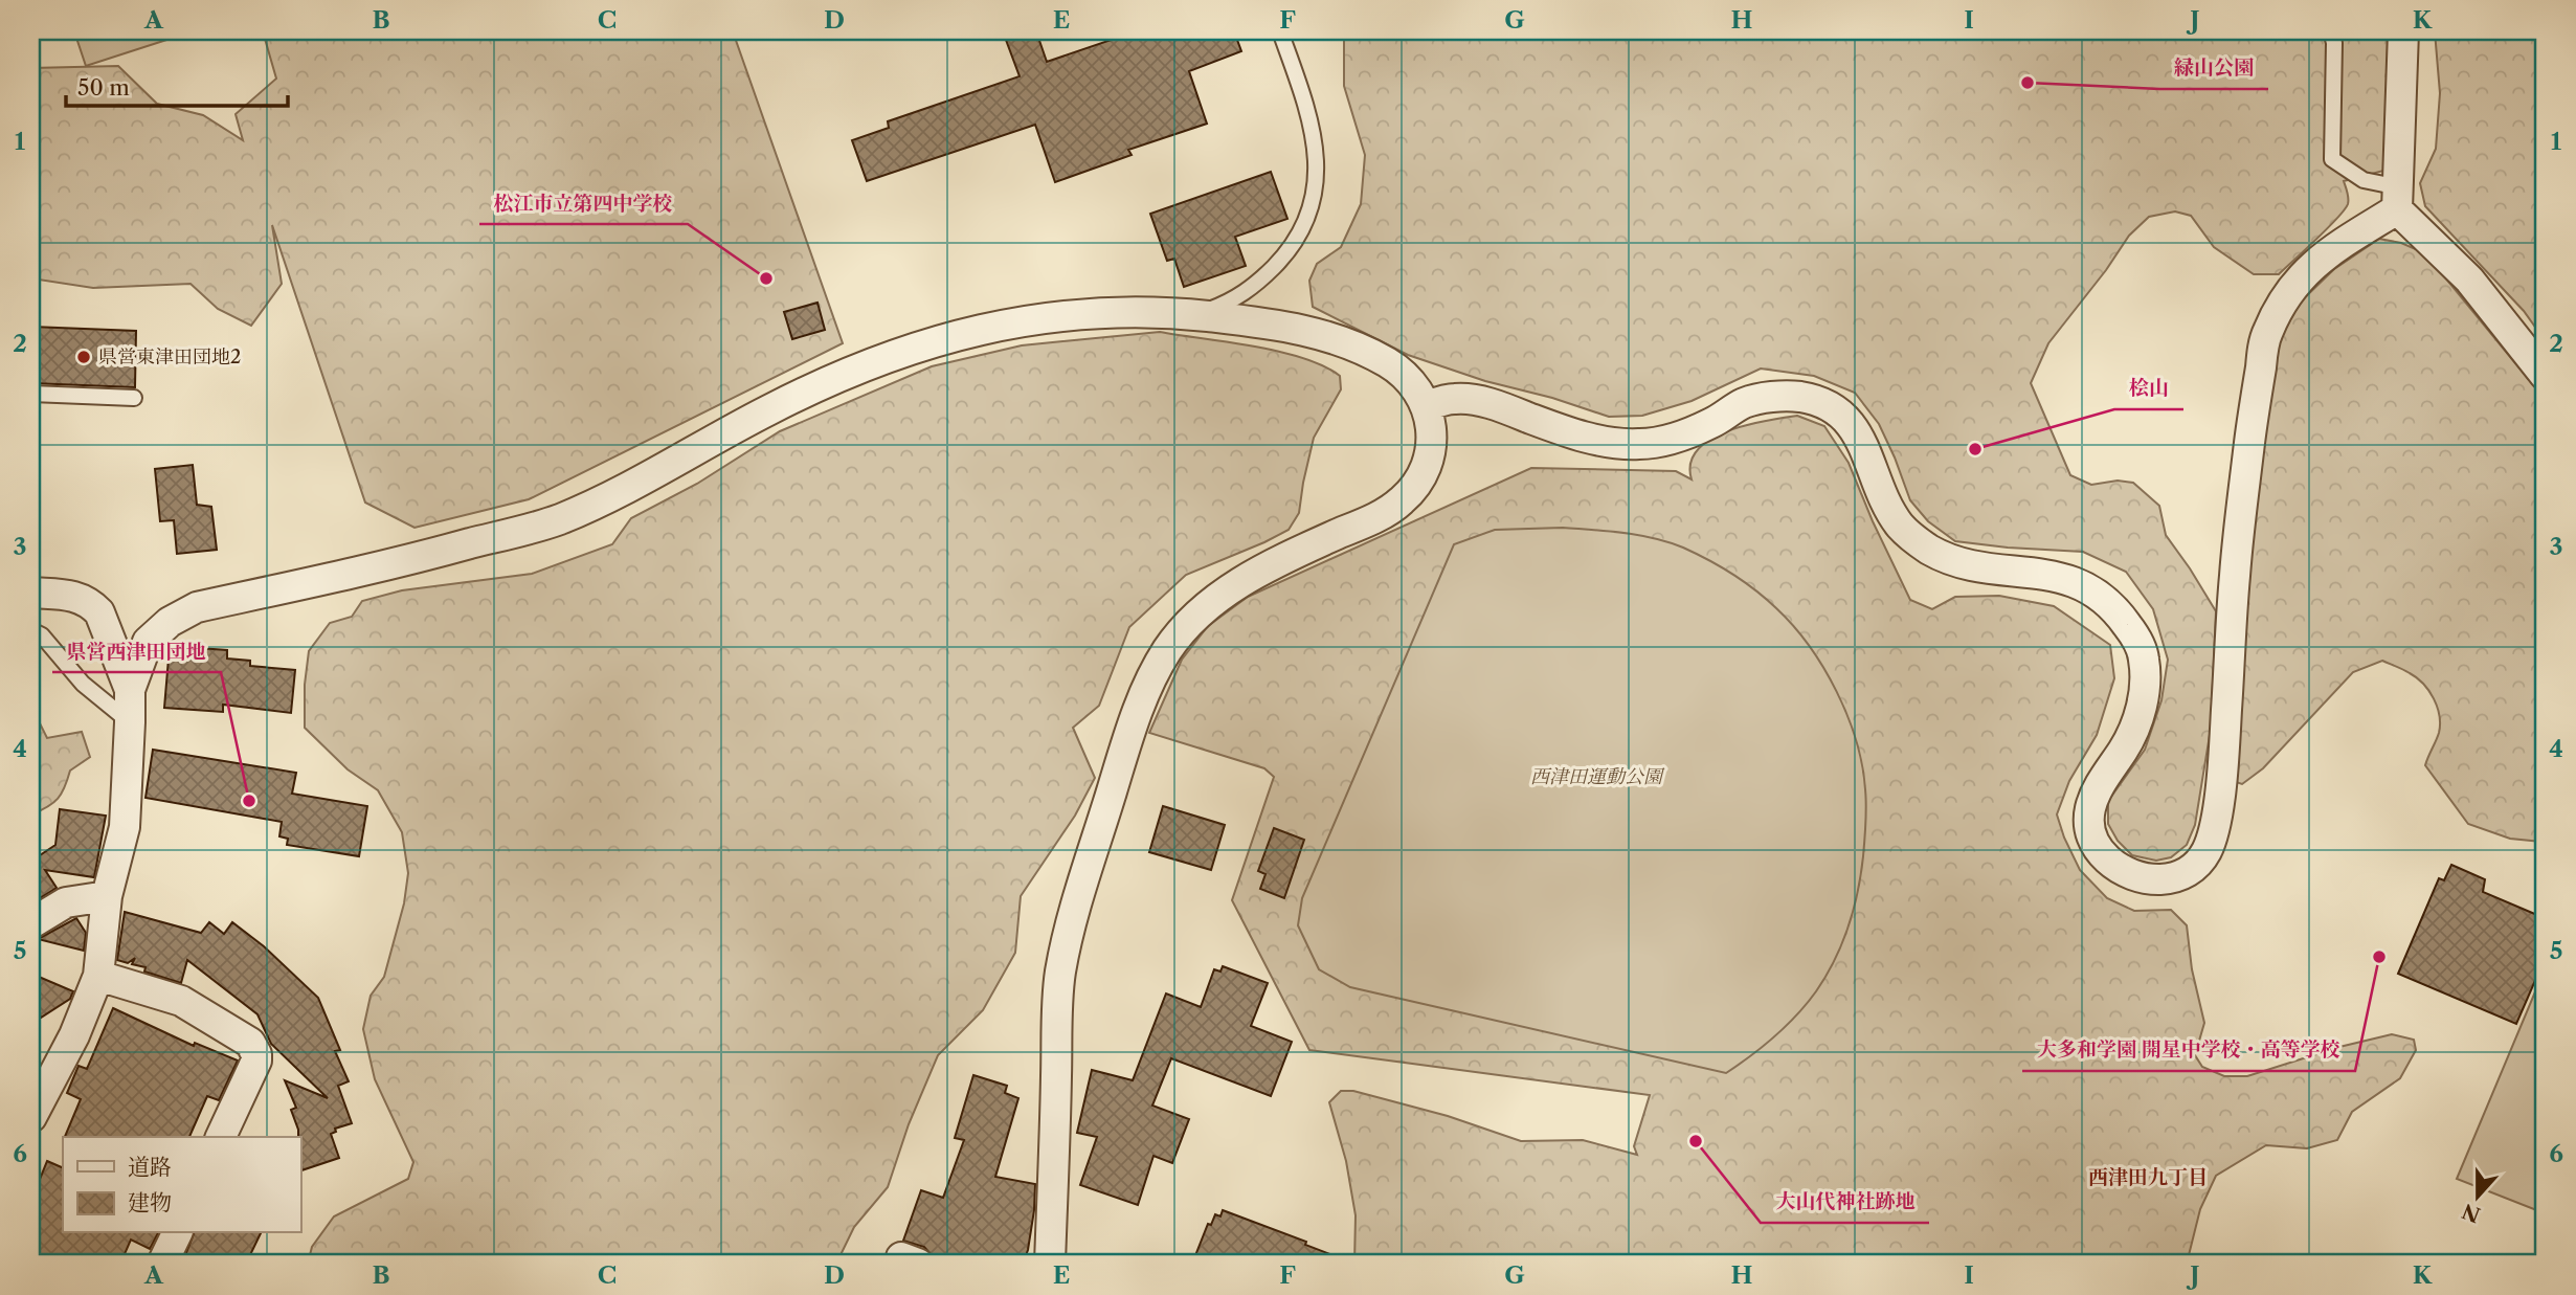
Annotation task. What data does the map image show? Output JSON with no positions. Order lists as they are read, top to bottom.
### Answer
{
  "districts": ["西津田九丁目"],
  "parks": ["西津田運動公園"],
  "places": [
    "緑山公園",
    "松江市立第四中学校",
    "県営東津田団地2",
    "桧山",
    "県営西津田団地",
    "大多和学園 開星中学校・高等学校",
    "大山代神社跡地"
  ],
  "legend": ["道路", "建物"],
  "scale_bar": "50 m",
  "north": "bottom",
  "grid": {
    "columns": [
      "A",
      "B",
      "C",
      "D",
      "E",
      "F",
      "G",
      "H",
      "I",
      "J",
      "K"
    ],
    "rows": [
      "1",
      "2",
      "3",
      "4",
      "5",
      "6"
    ]
  }
}
